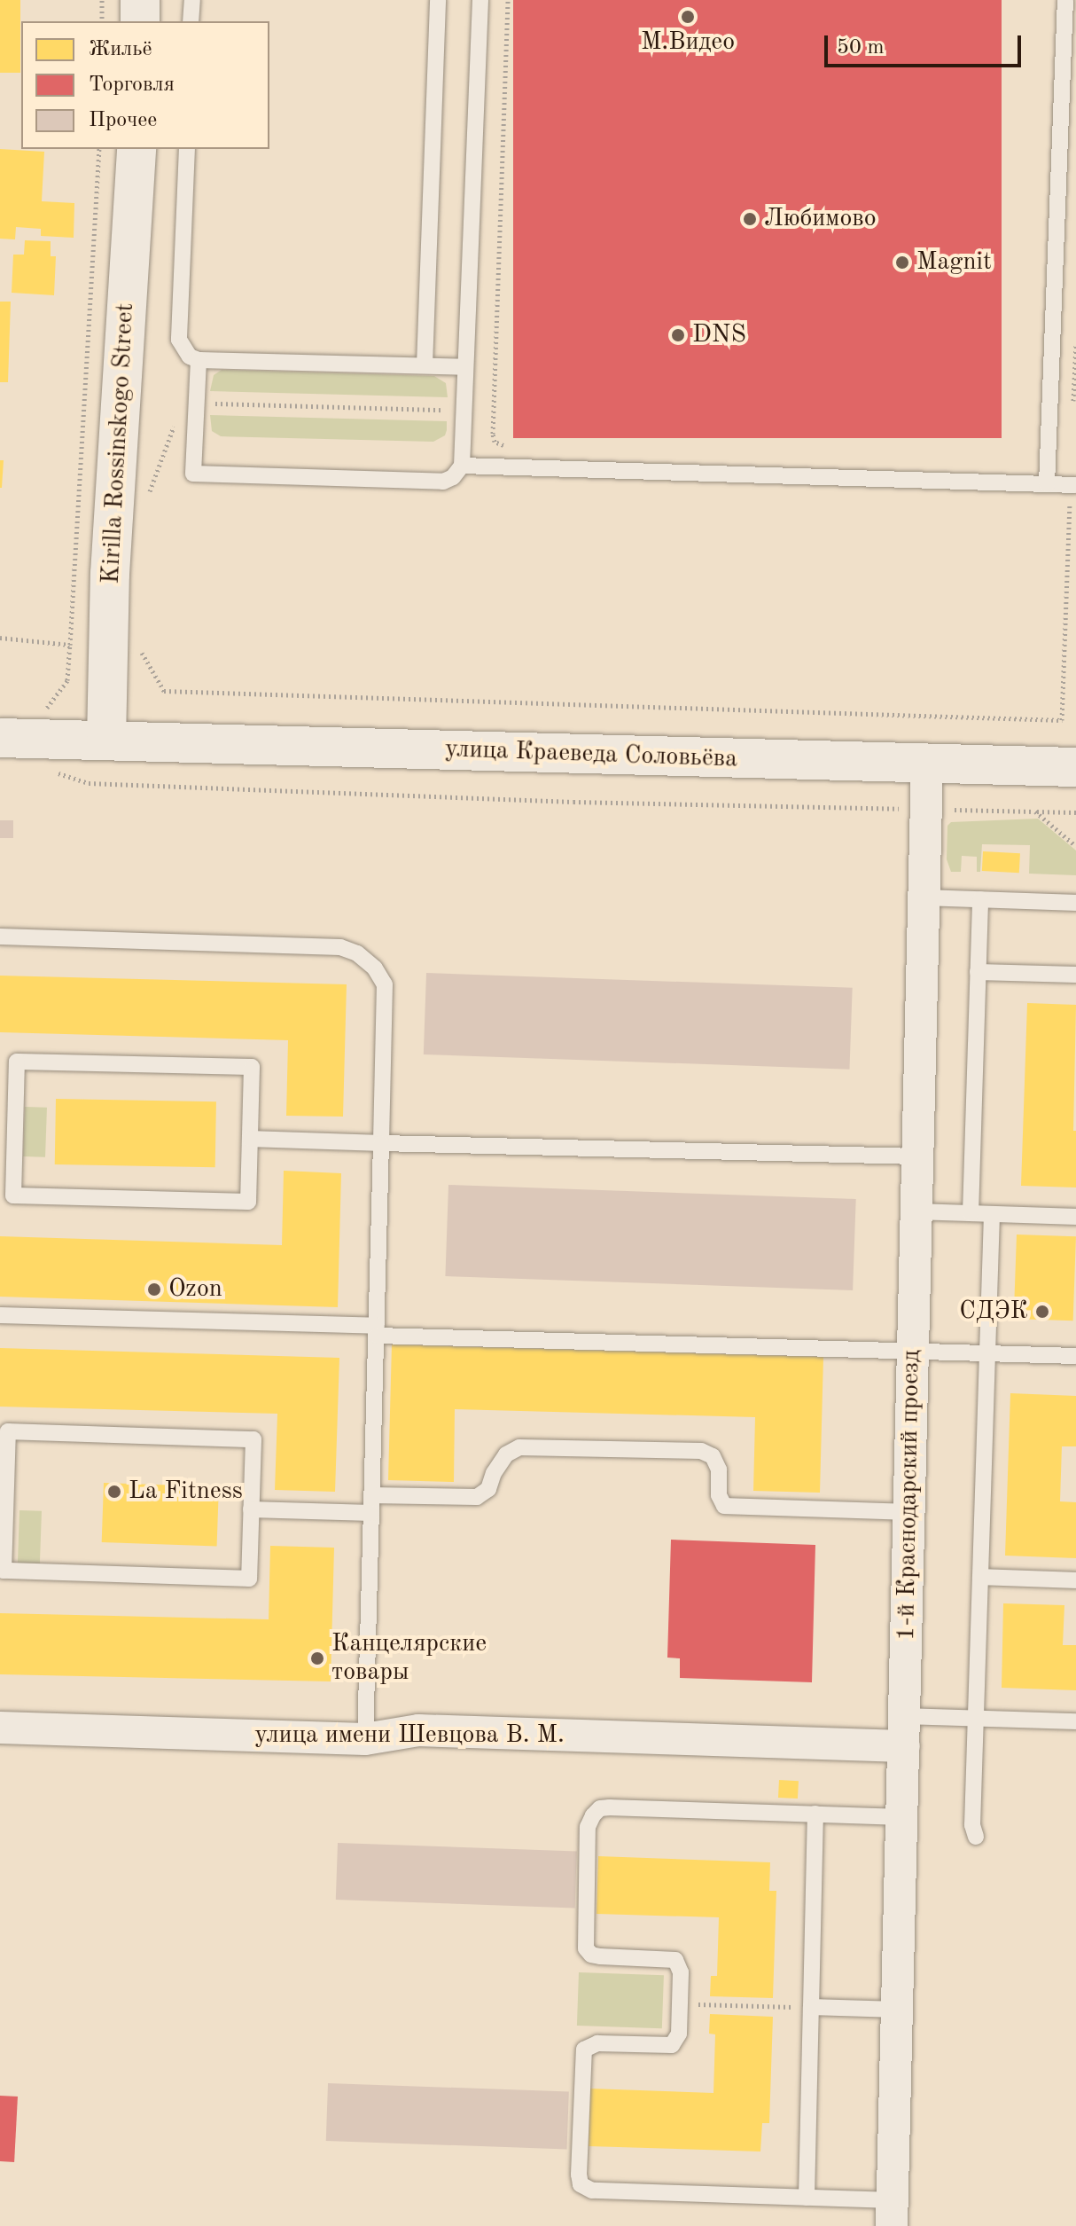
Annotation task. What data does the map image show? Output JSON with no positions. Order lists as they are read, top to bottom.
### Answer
{
  "streets": {
    "main road": ["Kirilla Rossinskogo Street", "улица Краеведа Соловьёва"],
    "street": ["1-й Краснодарский проезд", "улица имени Шевцова В. М."]
  },
  "crossings": [
    ["Kirilla Rossinskogo Street", "улица Краеведа Соловьёва"],
    ["улица Краеведа Соловьёва", "1-й Краснодарский проезд"],
    ["1-й Краснодарский проезд", "улица имени Шевцова В. М."]
  ],
  "places": [
    "М.Видео",
    "Любимово",
    "Magnit",
    "DNS",
    "Ozon",
    "СДЭК",
    "La Fitness",
    "Канцелярские товары"
  ],
  "legend": ["Жильё", "Торговля", "Прочее"],
  "scale_bar": "50 m"
}
